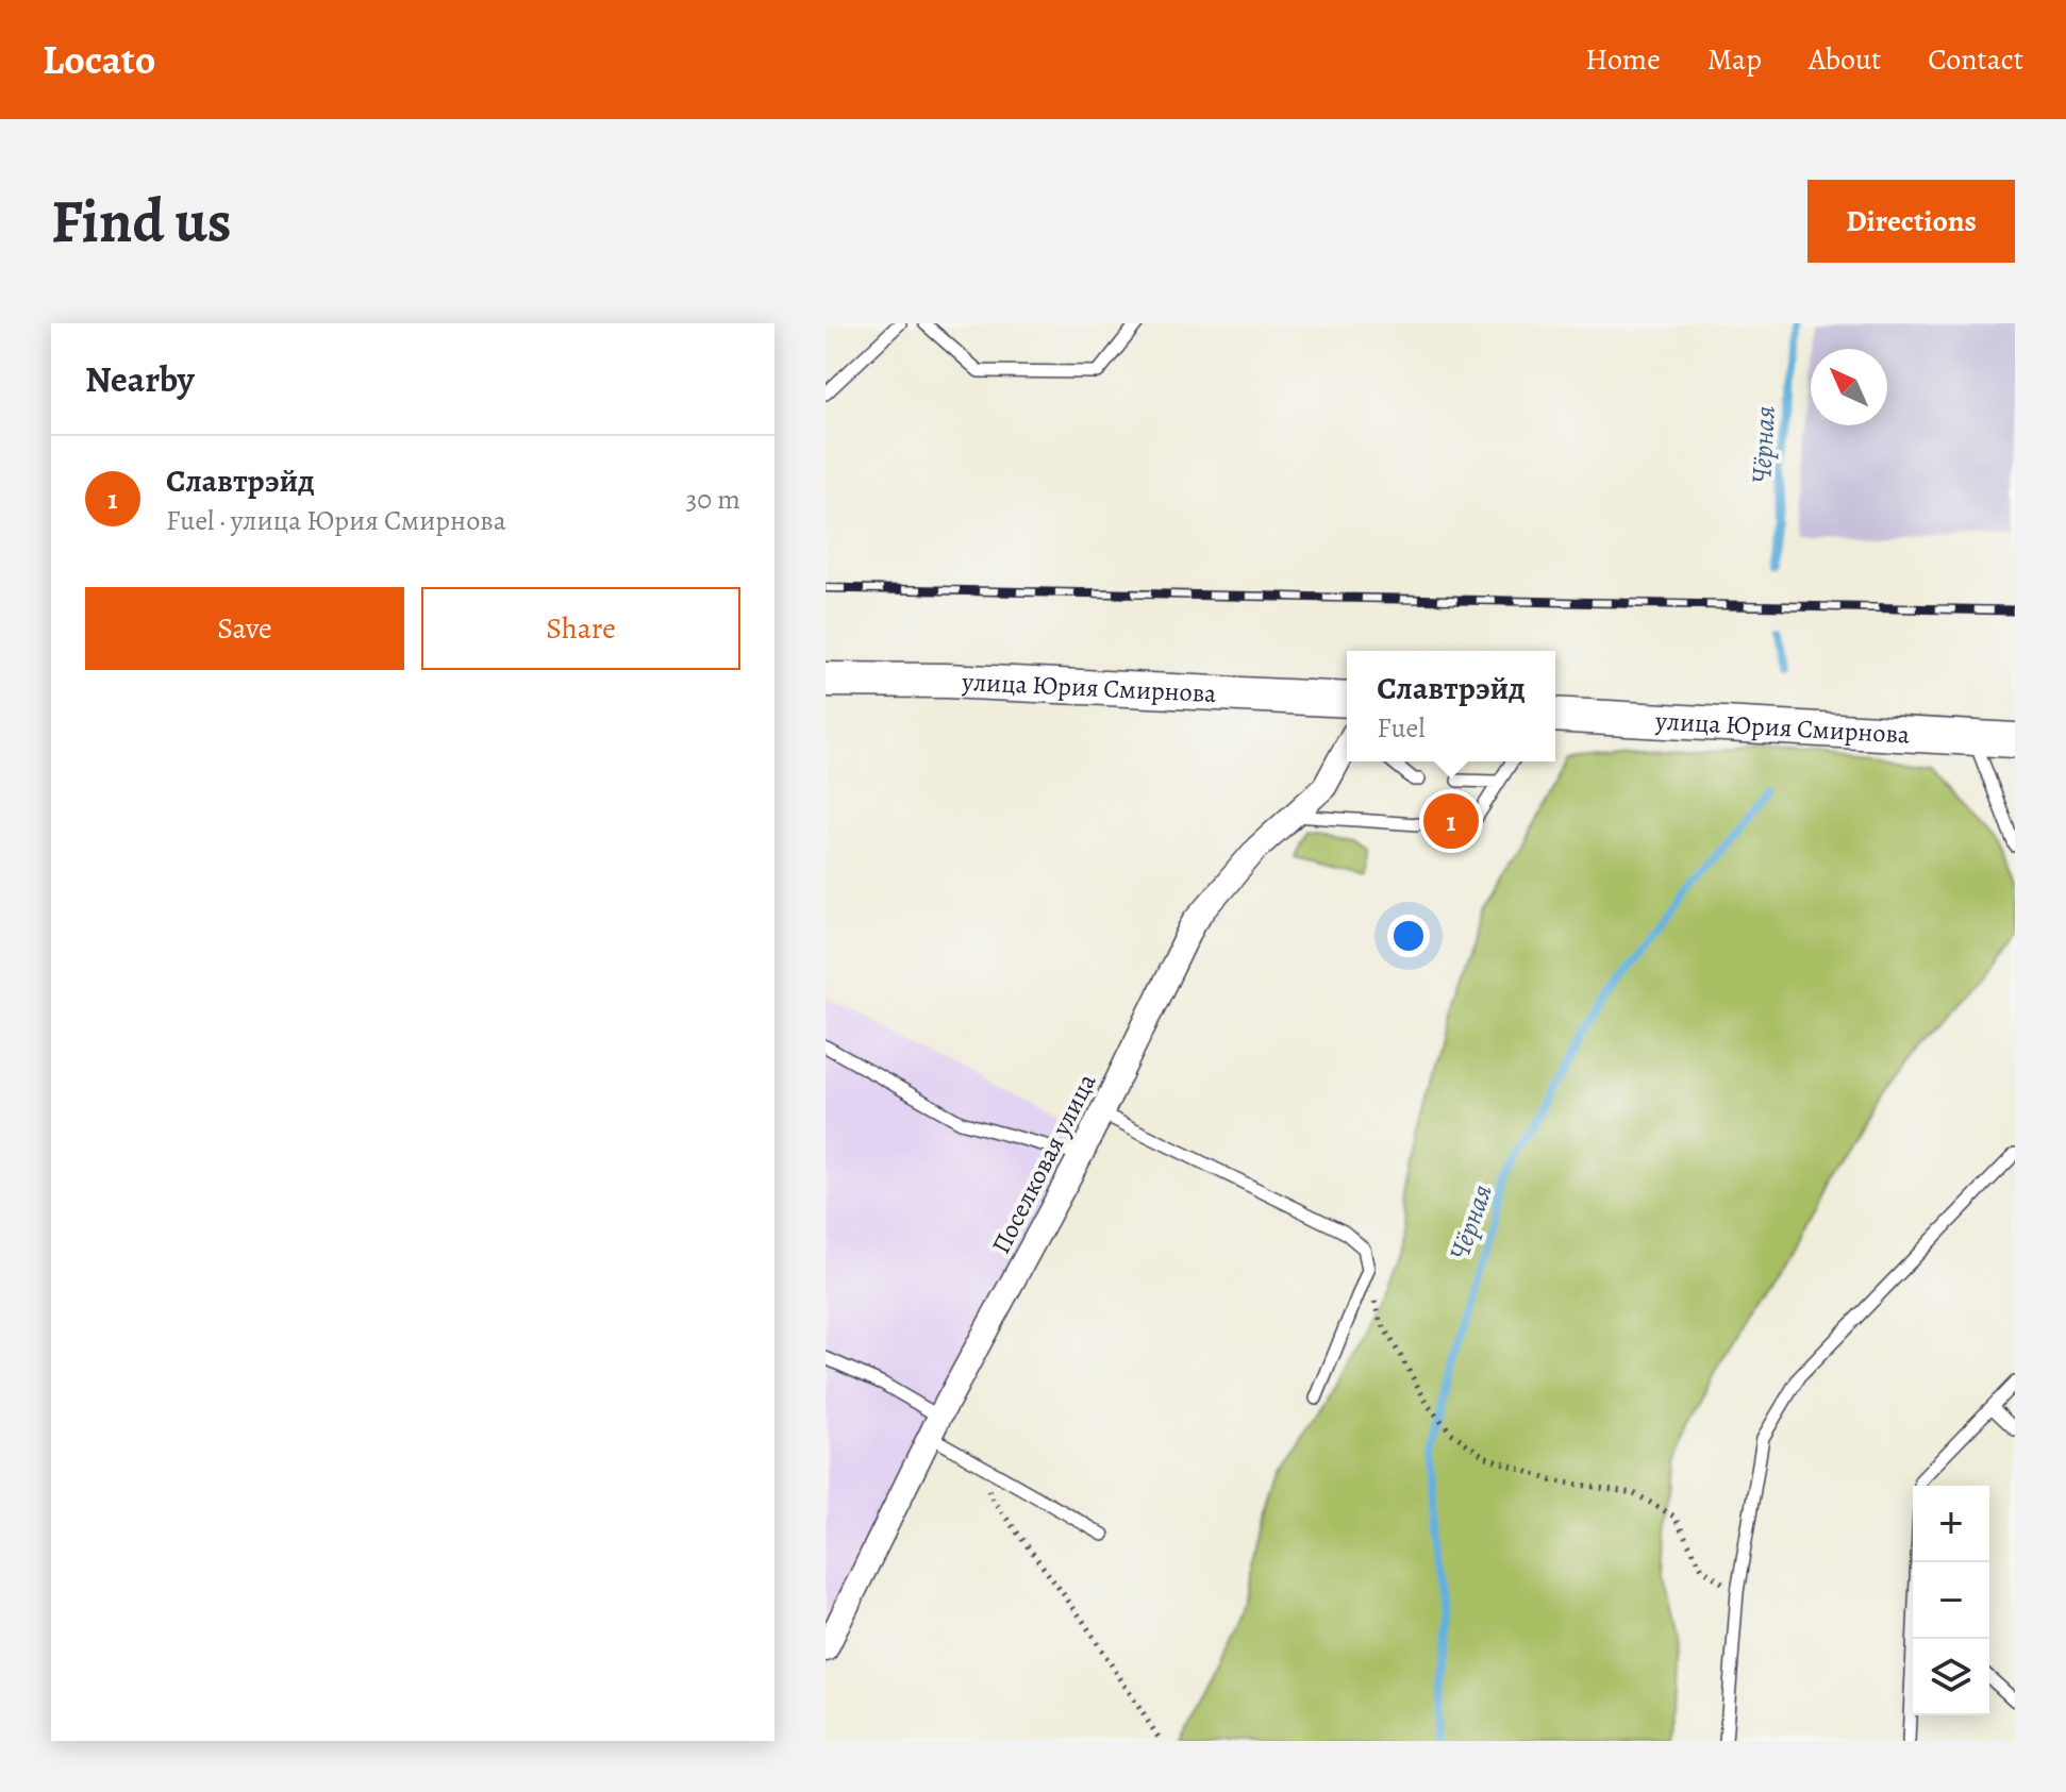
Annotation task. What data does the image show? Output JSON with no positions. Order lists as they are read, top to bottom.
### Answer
{
  "streets": {
    "main road": ["улица Юрия Смирнова"],
    "street": ["Поселковая улица"]
  },
  "water": ["Чёрная"],
  "north": "top left",
  "page": {
    "header": "Locato",
    "nav": [
      "Home",
      "Map",
      "About",
      "Contact"
    ],
    "buttons": [
      "Directions",
      ["Save", "Share"]
    ],
    "title": "Find us",
    "heading": "Nearby",
    "list": [
      {
        "mark": "1",
        "name": "Славтрэйд",
        "note": "Fuel · улица Юрия Смирнова",
        "value": "30 m"
      }
    ],
    "popup": ["Славтрэйд", "Fuel"],
    "pins": "1",
    "map_buttons": ["+", "−"]
  }
}
